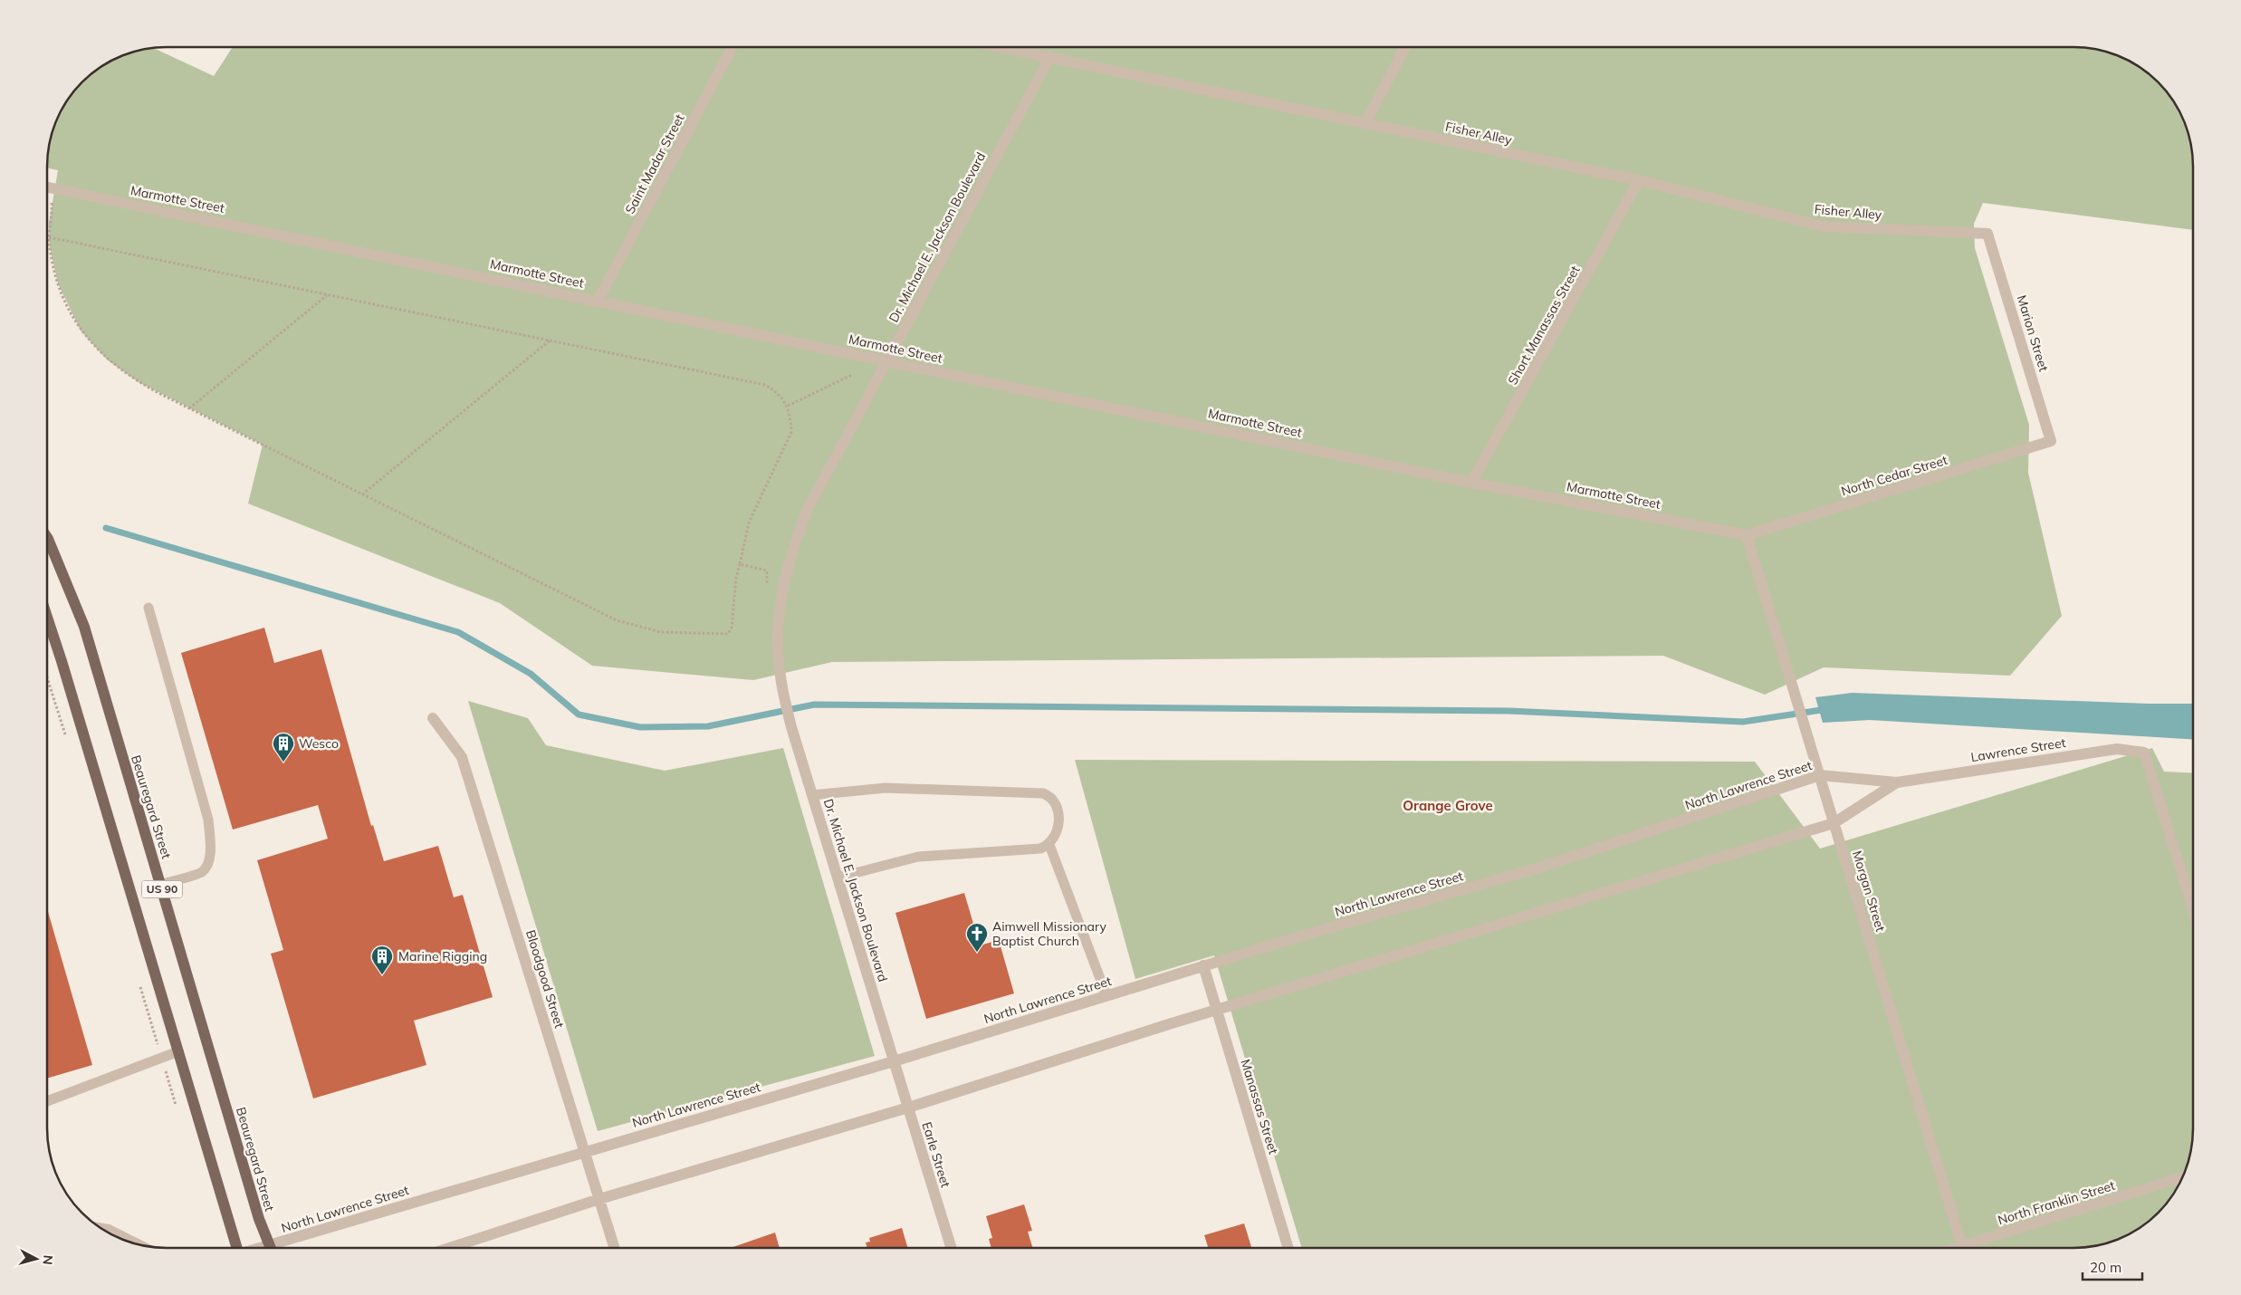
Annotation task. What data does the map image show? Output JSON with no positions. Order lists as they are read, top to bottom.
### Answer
{
  "streets": {
    "main road": ["Beauregard Street", "US 90"],
    "street": [
      "Fisher Alley",
      "Saint Madar Street",
      "Marmotte Street",
      "Dr. Michael E. Jackson Boulevard",
      "Short Manassas Street",
      "Marion Street",
      "North Cedar Street",
      "Lawrence Street",
      "North Lawrence Street",
      "Morgan Street",
      "Bloodgood Street",
      "Manassas Street",
      "Earle Street",
      "North Franklin Street"
    ]
  },
  "crossings": [
    ["Fisher Alley", "Dr. Michael E. Jackson Boulevard"],
    ["Fisher Alley", "Short Manassas Street"],
    ["Fisher Alley", "Marion Street"],
    ["Saint Madar Street", "Marmotte Street"],
    ["Marmotte Street", "Dr. Michael E. Jackson Boulevard"],
    ["Marmotte Street", "Short Manassas Street"],
    ["Marmotte Street", "North Cedar Street"],
    ["Marmotte Street", "Morgan Street"],
    ["Dr. Michael E. Jackson Boulevard", "North Lawrence Street"],
    ["Dr. Michael E. Jackson Boulevard", "Earle Street"],
    ["Marion Street", "North Cedar Street"],
    ["North Cedar Street", "Morgan Street"],
    ["Lawrence Street", "North Lawrence Street"],
    ["North Lawrence Street", "Morgan Street"],
    ["North Lawrence Street", "Bloodgood Street"],
    ["North Lawrence Street", "Manassas Street"],
    ["North Lawrence Street", "Earle Street"]
  ],
  "districts": ["Orange Grove"],
  "places": {
    "building": ["Wesco", "Marine Rigging"],
    "church": ["Aimwell Missionary Baptist Church"]
  },
  "scale_bar": "20 m",
  "north": "right"
}
